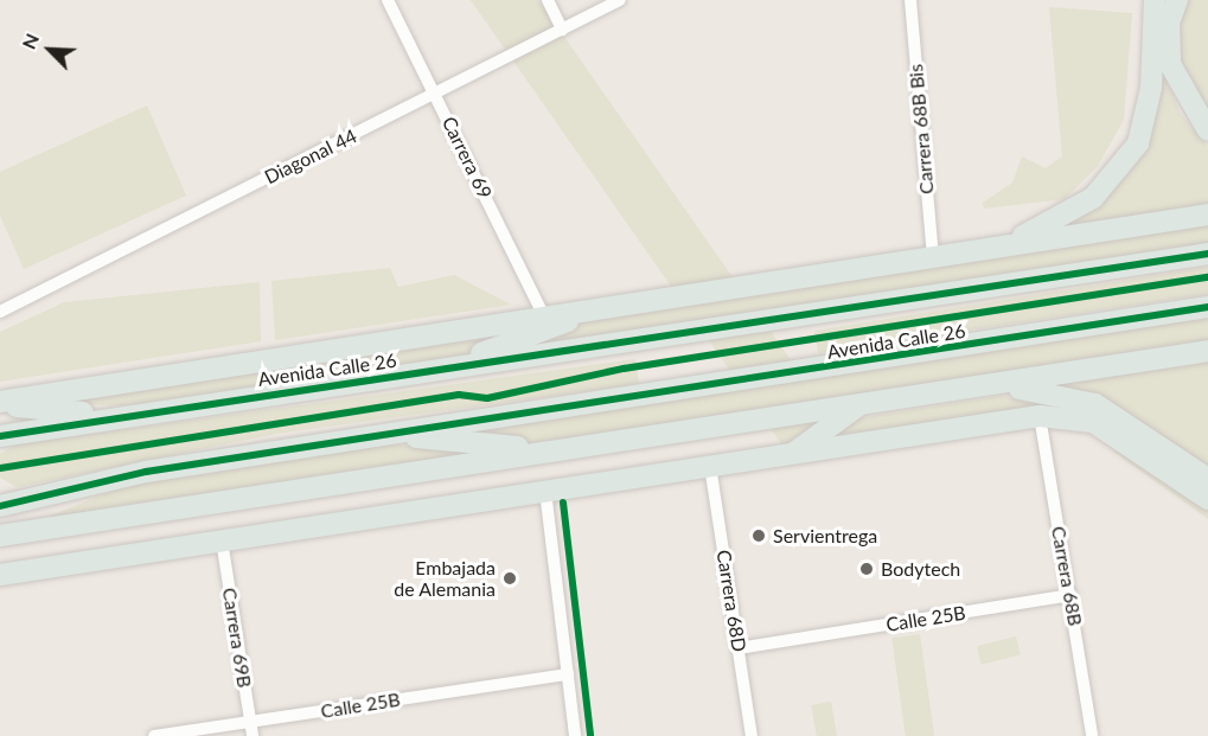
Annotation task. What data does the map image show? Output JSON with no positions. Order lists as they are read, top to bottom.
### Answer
{
  "streets": {
    "main road": ["Avenida Calle 26"],
    "street": [
      "Carrera 68B Bis",
      "Diagonal 44",
      "Carrera 69",
      "Carrera 68B",
      "Carrera 68D",
      "Calle 25B",
      "Carrera 69B"
    ]
  },
  "crossings": [
    ["Carrera 68B Bis", "Avenida Calle 26"],
    ["Diagonal 44", "Carrera 69"],
    ["Carrera 69", "Avenida Calle 26"],
    ["Carrera 68B", "Calle 25B"],
    ["Carrera 68D", "Calle 25B"],
    ["Calle 25B", "Carrera 69B"]
  ],
  "places": ["Servientrega", "Bodytech", "Embajada de Alemania"],
  "north": "top left"
}
